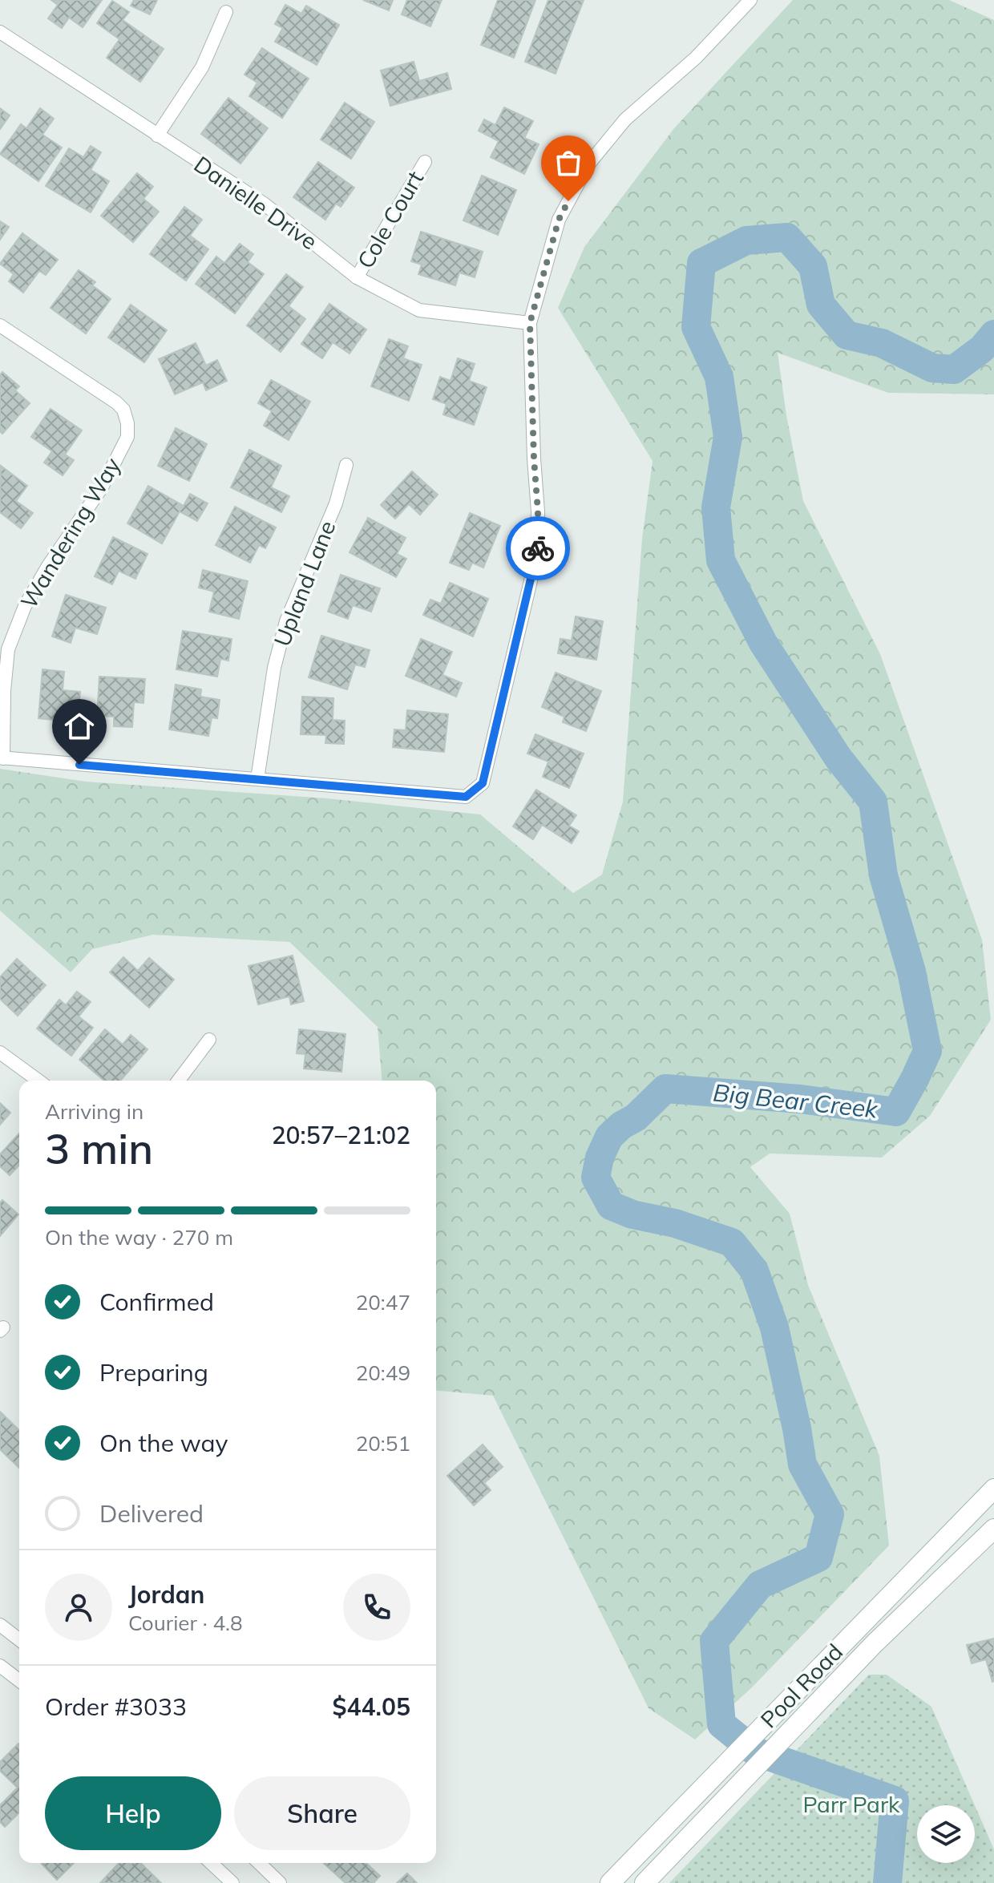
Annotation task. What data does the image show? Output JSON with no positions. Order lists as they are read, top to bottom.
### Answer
{
  "streets": {
    "main road": ["Pool Road"],
    "street": [
      "Danielle Drive",
      "Cole Court",
      "Wandering Way",
      "Upland Lane"
    ]
  },
  "crossings": [
    ["Danielle Drive", "Cole Court"]
  ],
  "water": ["Big Bear Creek"],
  "parks": ["Parr Park"],
  "page": {
    "heading": ["3 min", "Arriving in", "20:57–21:02"],
    "panel": [
      "Jordan",
      "Courier · 4.8",
      "Order #3033",
      "$44.05"
    ],
    "bar": "On the way · 270 m",
    "list": [
      ["Confirmed", "20:47"],
      ["Preparing", "20:49"],
      ["On the way", "20:51"],
      "Delivered"
    ],
    "buttons": ["Help", "Share"]
  }
}
